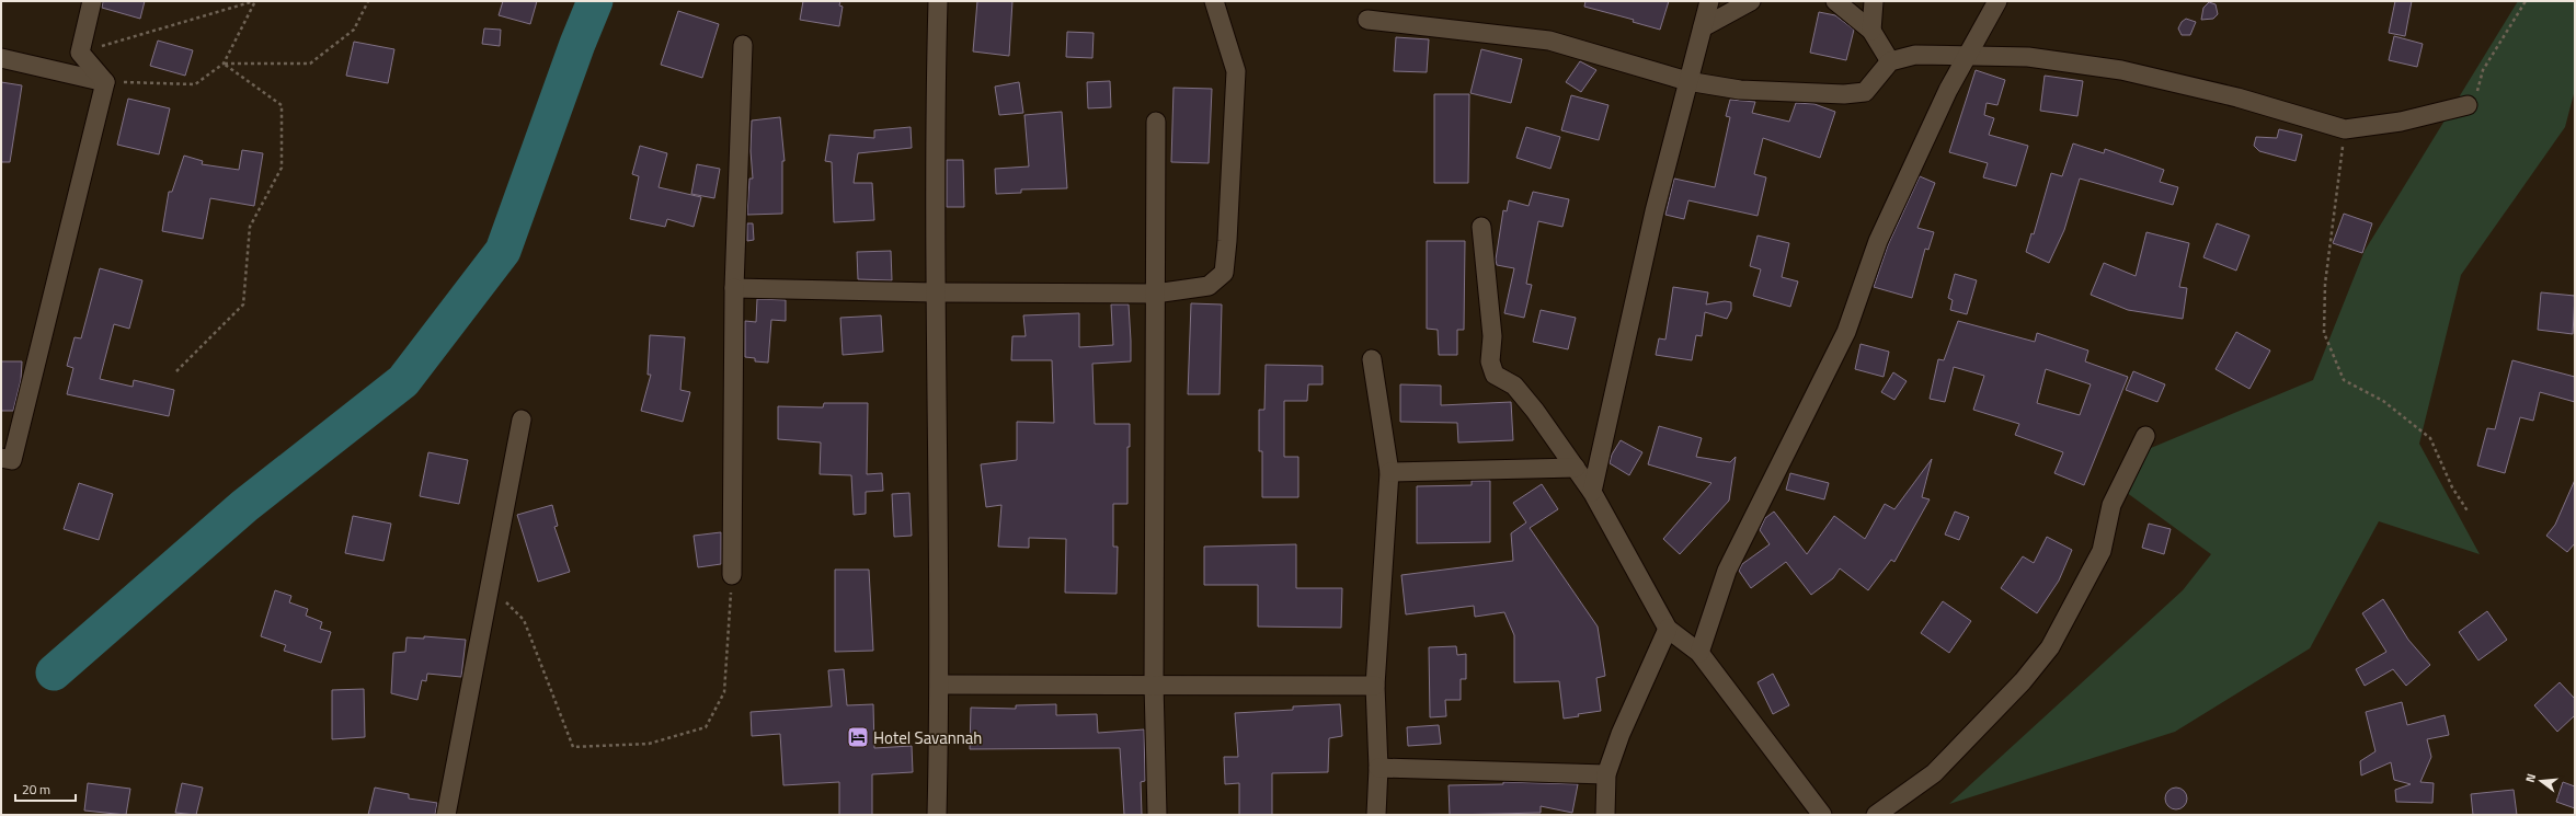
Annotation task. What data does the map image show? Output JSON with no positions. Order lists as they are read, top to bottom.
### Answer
{
  "places": {
    "hotel": ["Hotel Savannah"]
  },
  "scale_bar": "20 m",
  "north": "left"
}
